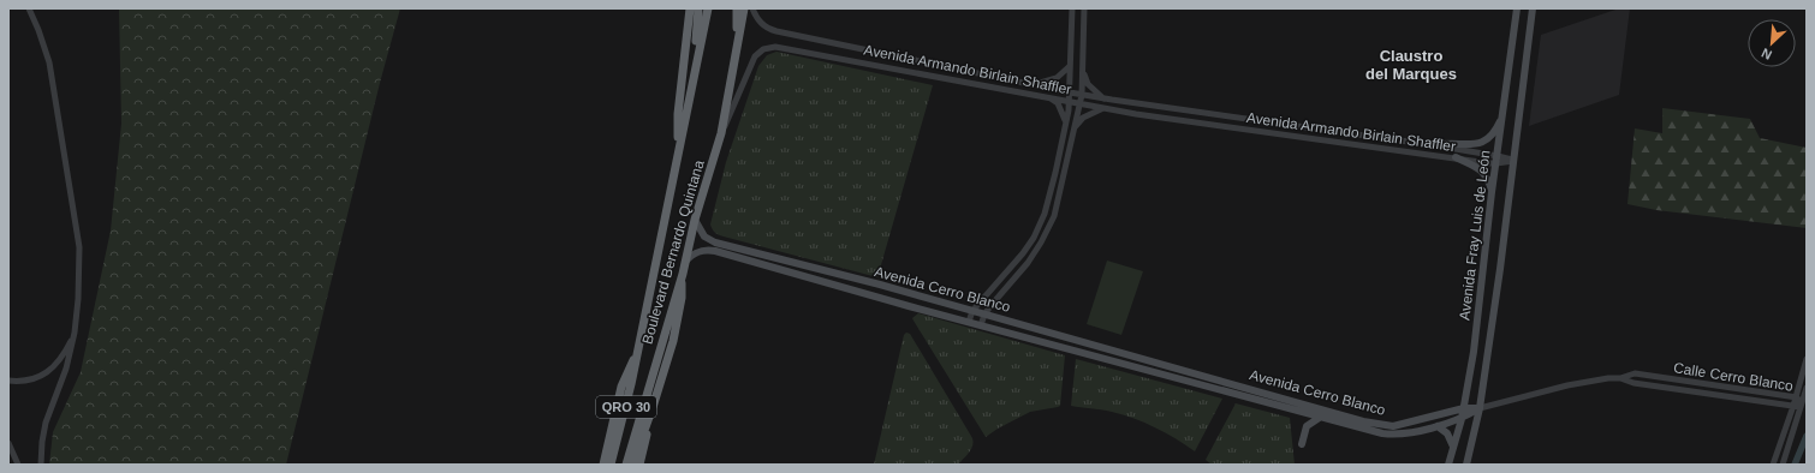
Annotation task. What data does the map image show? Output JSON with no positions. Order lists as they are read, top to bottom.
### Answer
{
  "streets": {
    "highway": ["Boulevard Bernardo Quintana", "QRO 30"],
    "main road": ["Avenida Fray Luis de León", "Avenida Cerro Blanco"],
    "street": ["Avenida Armando Birlain Shaffler", "Calle Cerro Blanco"]
  },
  "crossings": [
    ["Avenida Armando Birlain Shaffler", "Avenida Fray Luis de León"],
    ["Avenida Armando Birlain Shaffler", "Boulevard Bernardo Quintana"],
    ["Avenida Fray Luis de León", "Avenida Cerro Blanco"],
    ["Avenida Fray Luis de León", "Calle Cerro Blanco"],
    ["Boulevard Bernardo Quintana", "Avenida Cerro Blanco"],
    ["Avenida Cerro Blanco", "Calle Cerro Blanco"]
  ],
  "districts": ["Claustro del Marques"],
  "north": "bottom left"
}
